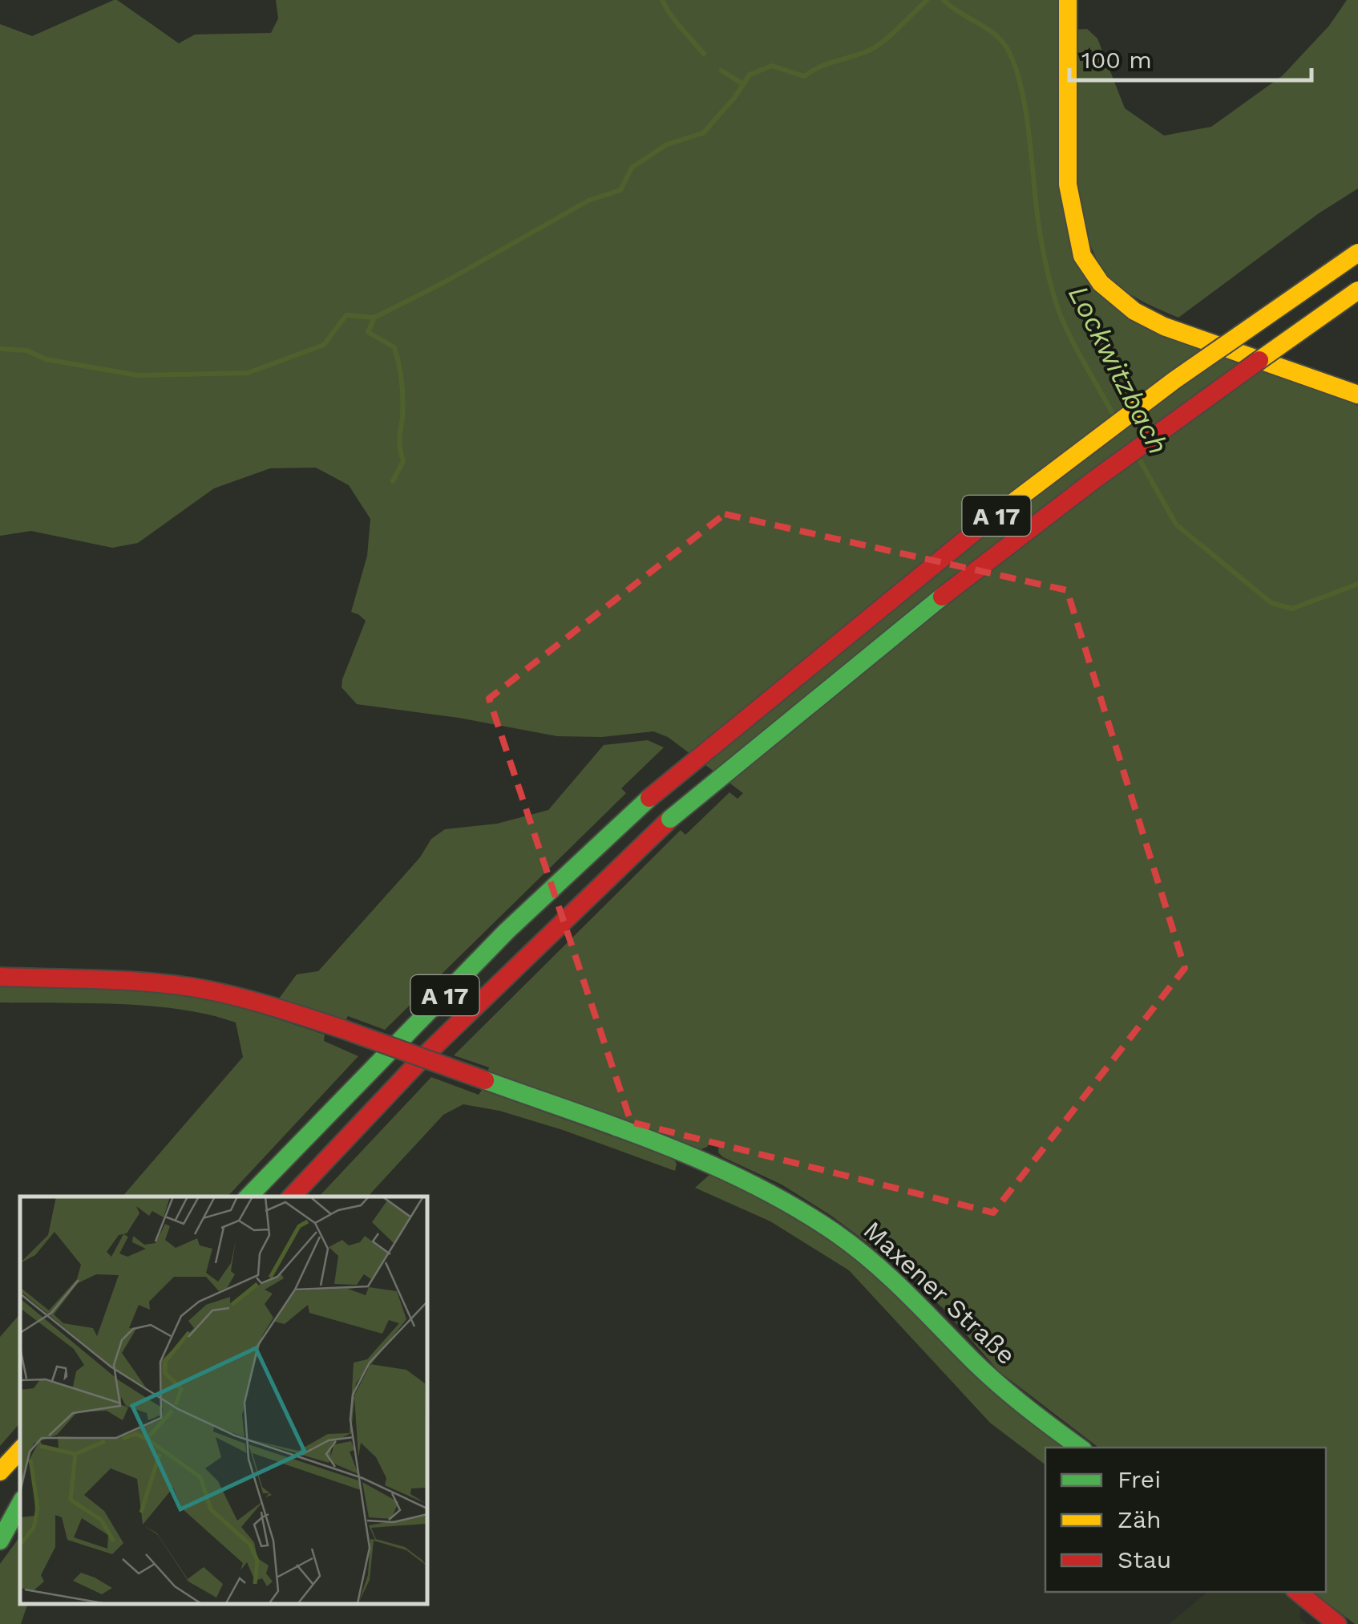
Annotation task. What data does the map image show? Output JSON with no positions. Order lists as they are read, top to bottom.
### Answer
{
  "streets": {
    "main road": ["A 17", "Maxener Straße"]
  },
  "water": ["Lockwitzbach"],
  "legend": ["Frei", "Zäh", "Stau"],
  "scale_bar": "100 m"
}
